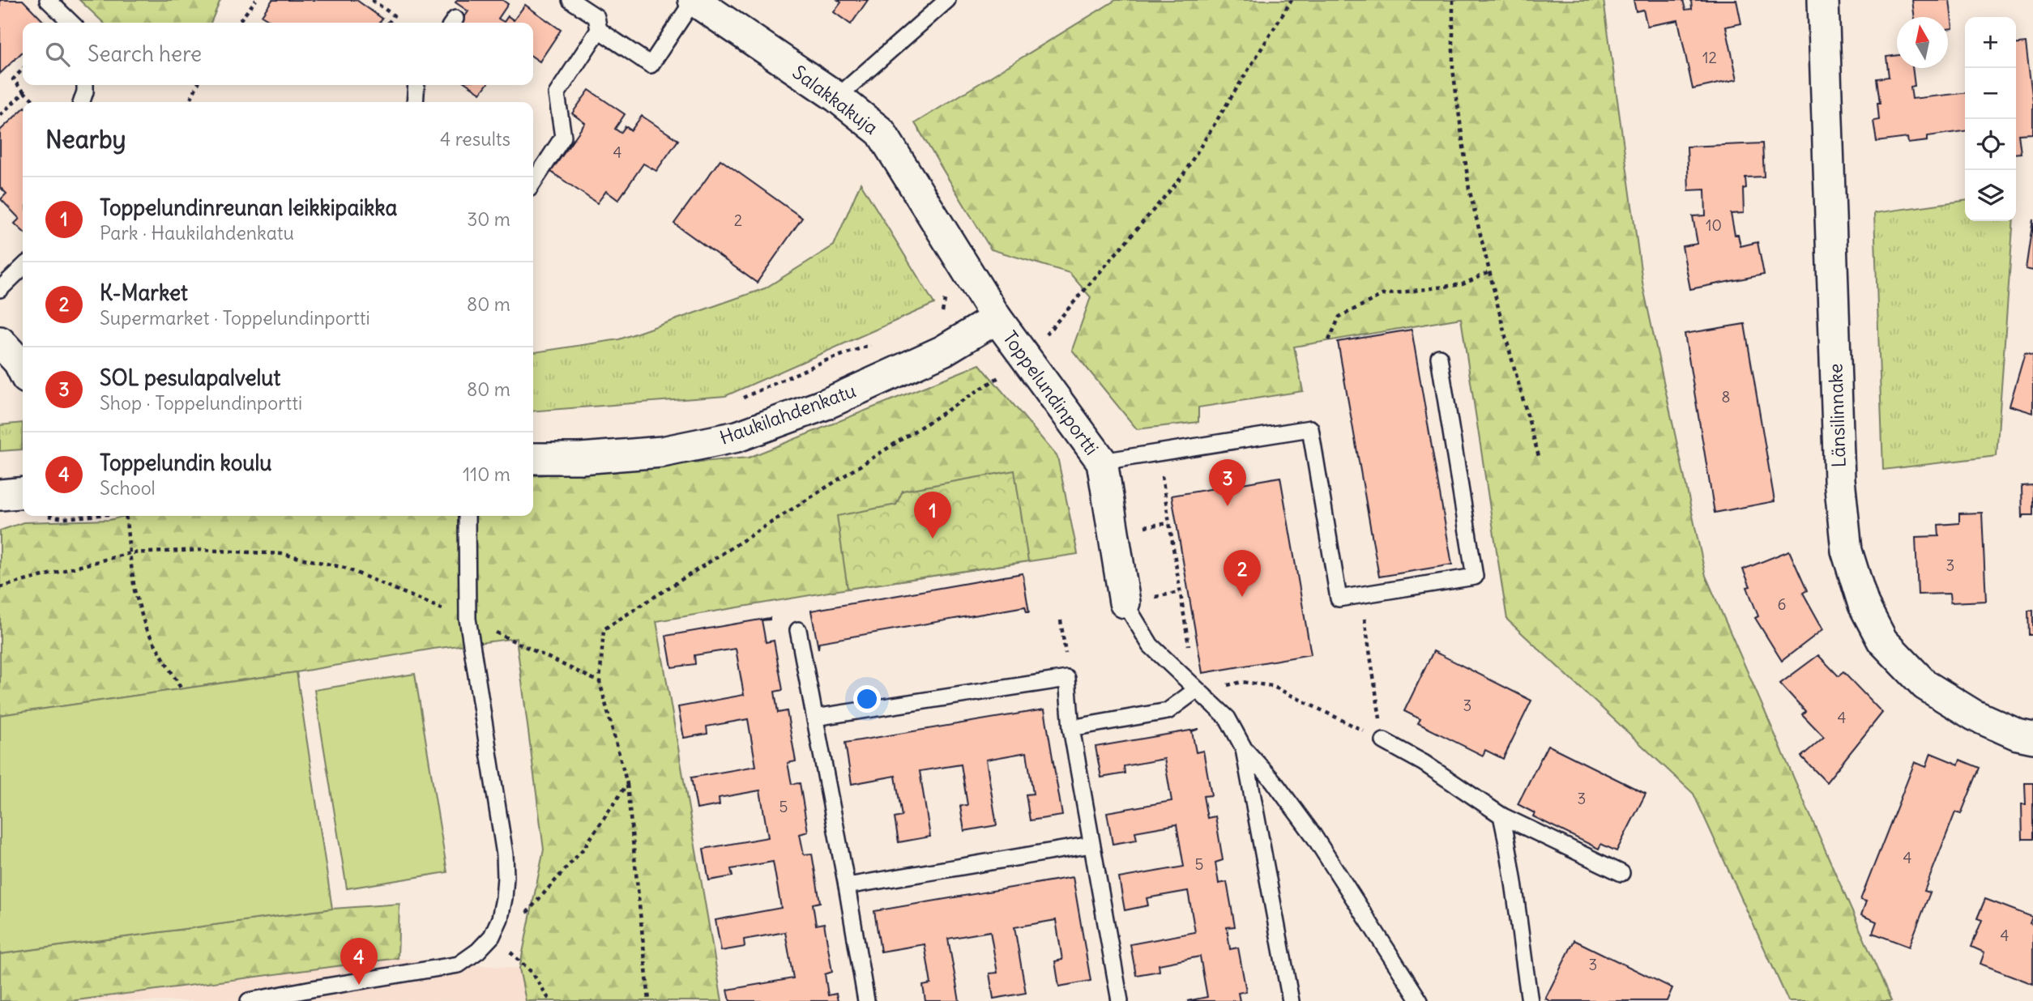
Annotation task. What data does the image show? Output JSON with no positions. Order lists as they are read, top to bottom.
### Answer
{
  "streets": {
    "street": [
      "Salakkakuja",
      "Toppelundinportti",
      "Haukilahdenkatu",
      "Länsilinnake"
    ]
  },
  "crossings": [
    ["Salakkakuja", "Toppelundinportti"],
    ["Salakkakuja", "Haukilahdenkatu"],
    ["Toppelundinportti", "Haukilahdenkatu"]
  ],
  "house_numbers": [
    "12",
    "4",
    "2",
    "10",
    "8",
    "3",
    "6",
    "3",
    "4",
    "3",
    "5",
    "4",
    "5",
    "4",
    "3"
  ],
  "north": "top",
  "page": {
    "map_buttons": ["+", "−"],
    "search": "Search here",
    "heading": ["Nearby", "4 results"],
    "list": [
      {
        "mark": "1",
        "name": "Toppelundinreunan leikkipaikka",
        "note": "Park · Haukilahdenkatu",
        "value": "30 m"
      },
      {
        "mark": "2",
        "name": "K-Market",
        "note": "Supermarket · Toppelundinportti",
        "value": "80 m"
      },
      {
        "mark": "3",
        "name": "SOL pesulapalvelut",
        "note": "Shop · Toppelundinportti",
        "value": "80 m"
      },
      {
        "mark": "4",
        "name": "Toppelundin koulu",
        "note": "School",
        "value": "110 m"
      }
    ],
    "pins": [
      "3",
      "1",
      "2",
      "4"
    ]
  }
}
